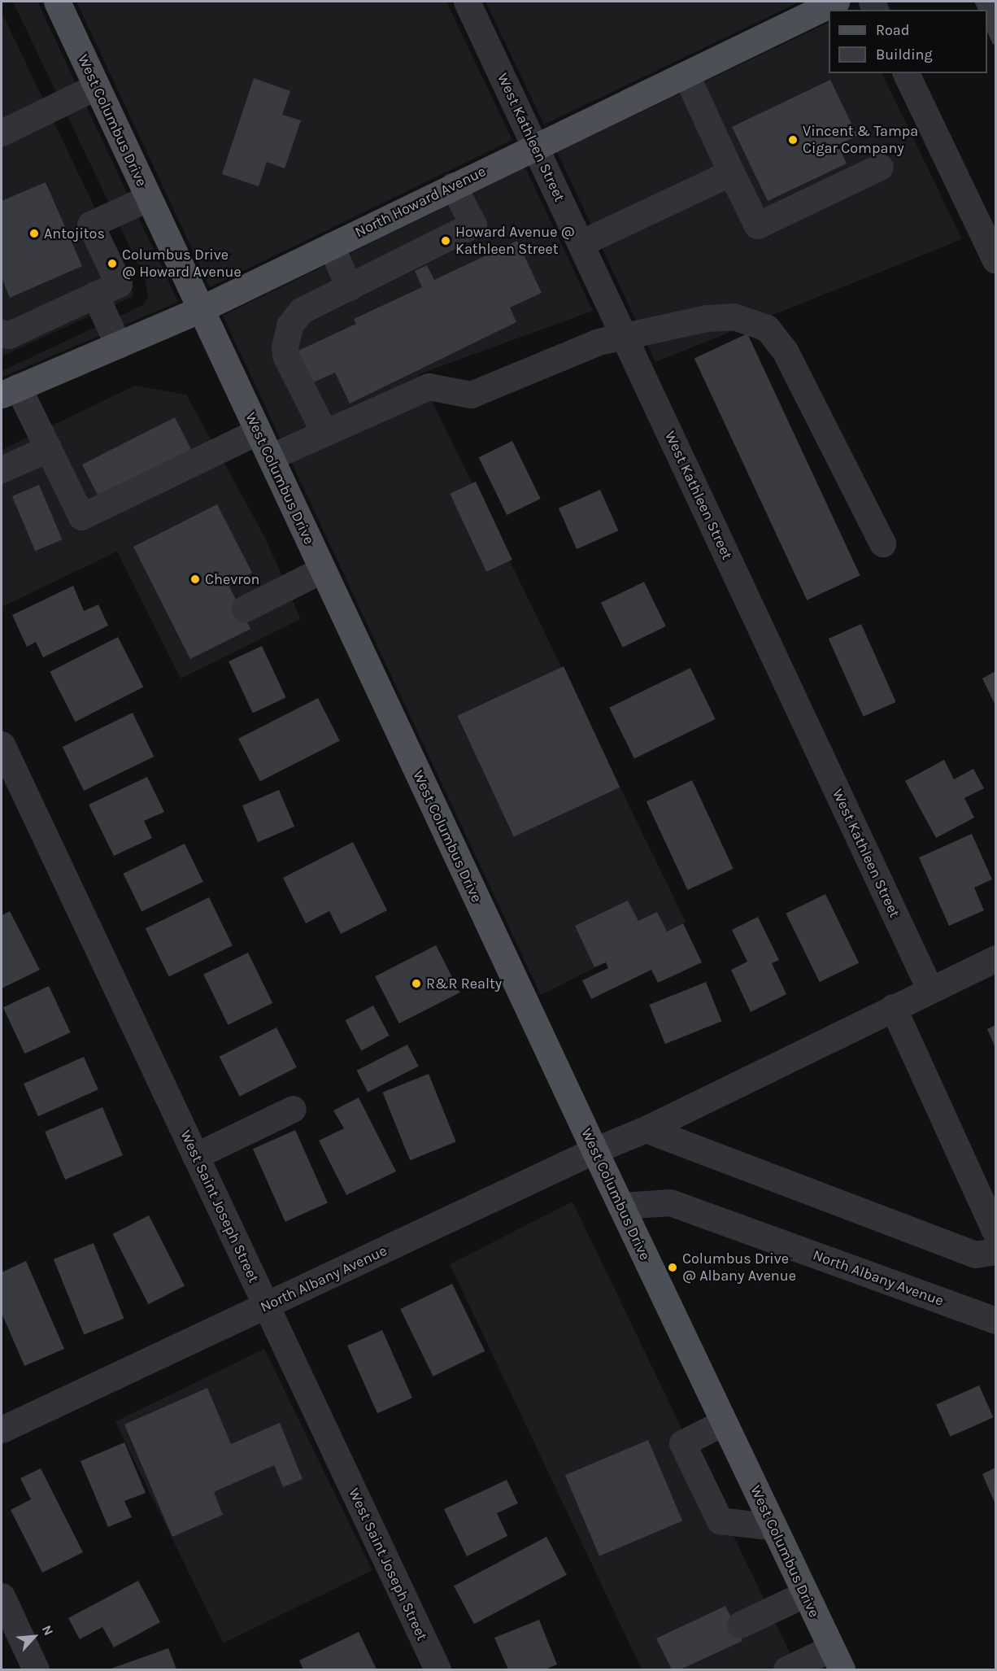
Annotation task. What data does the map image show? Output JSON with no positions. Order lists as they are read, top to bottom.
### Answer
{
  "streets": {
    "main road": ["West Columbus Drive", "North Howard Avenue"],
    "street": ["West Kathleen Street", "West Saint Joseph Street", "North Albany Avenue"]
  },
  "crossings": [
    ["West Columbus Drive", "North Howard Avenue"],
    ["West Columbus Drive", "North Albany Avenue"],
    ["West Kathleen Street", "North Howard Avenue"],
    ["West Kathleen Street", "North Albany Avenue"],
    ["West Saint Joseph Street", "North Albany Avenue"]
  ],
  "places": [
    "Vincent & Tampa Cigar Company",
    "Antojitos",
    "Howard Avenue @ Kathleen Street",
    "Columbus Drive @ Howard Avenue",
    "Chevron",
    "R&R Realty",
    "Columbus Drive @ Albany Avenue"
  ],
  "legend": ["Road", "Building"],
  "north": "top right"
}
